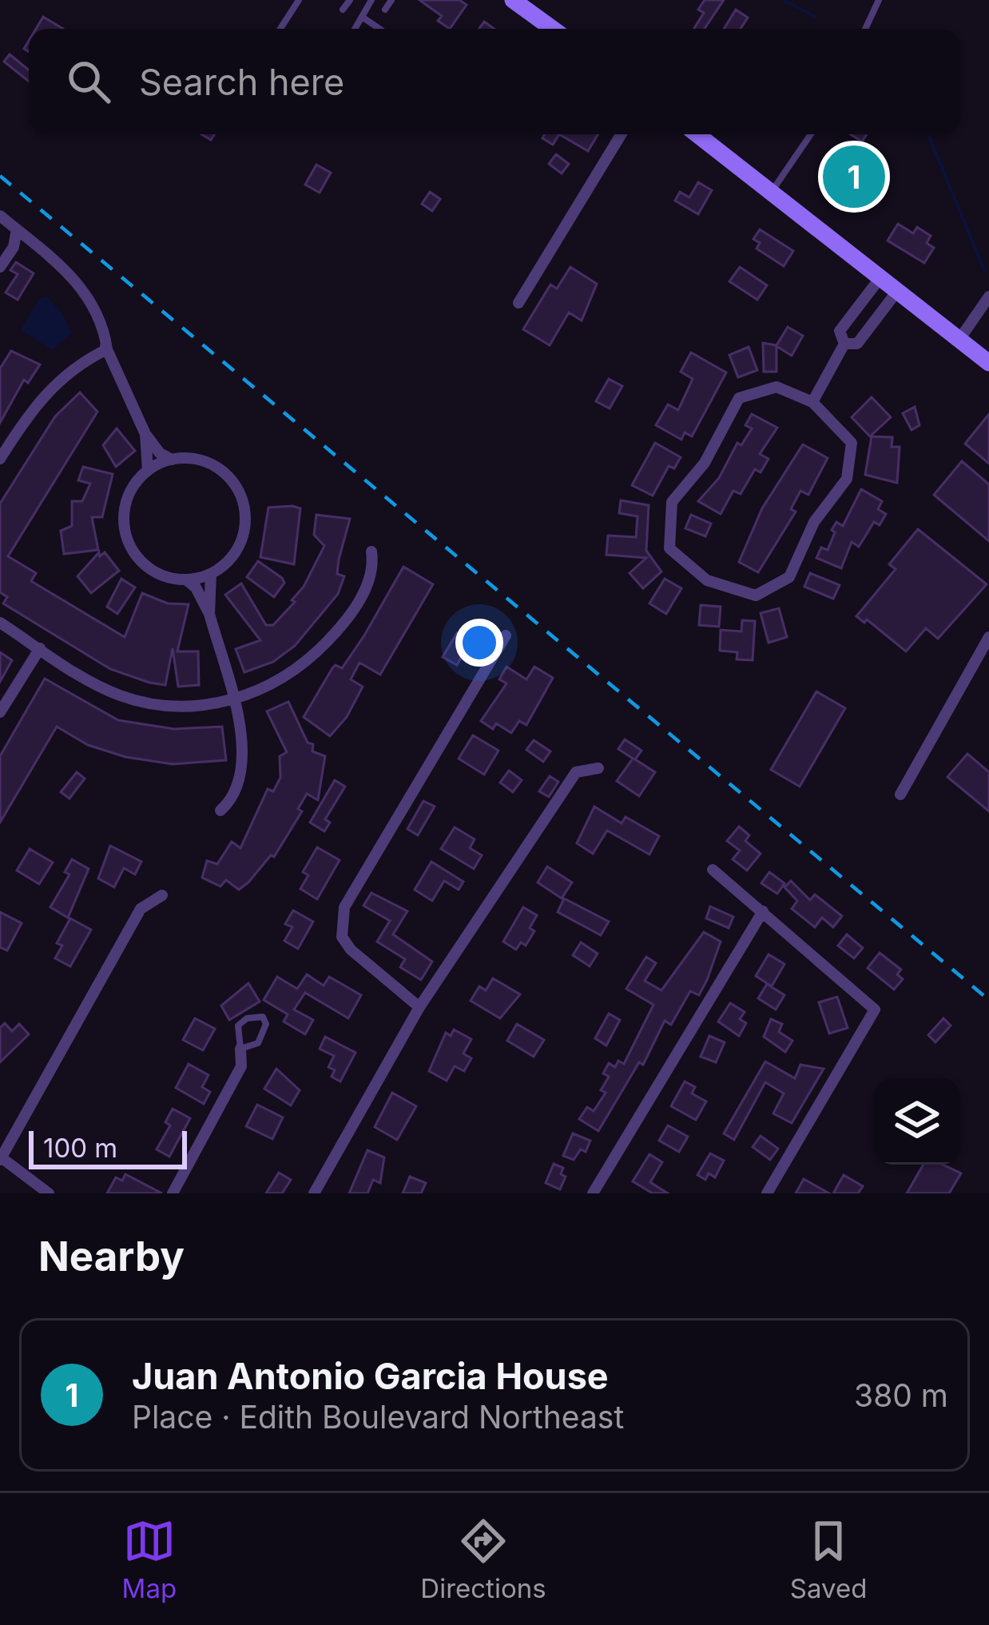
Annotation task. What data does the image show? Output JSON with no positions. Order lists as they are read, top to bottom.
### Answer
{
  "scale_bar": "100 m",
  "page": {
    "search": "Search here",
    "pins": "1",
    "scale": "100 m",
    "heading": "Nearby",
    "list": [
      {
        "mark": "1",
        "name": "Juan Antonio Garcia House",
        "note": "Place · Edith Boulevard Northeast",
        "value": "380 m"
      }
    ],
    "nav": ["Map", "Directions", "Saved"]
  }
}
